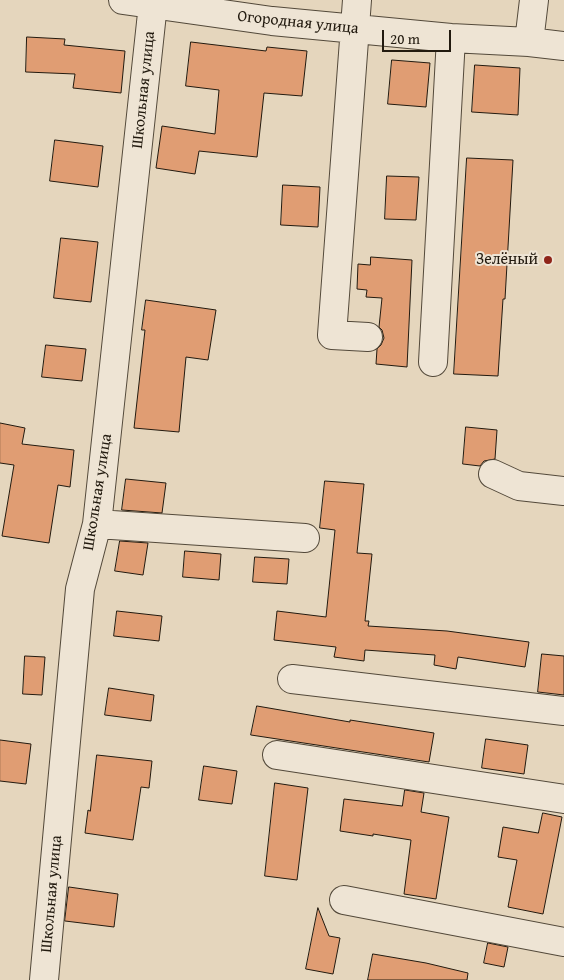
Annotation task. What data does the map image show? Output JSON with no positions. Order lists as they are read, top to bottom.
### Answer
{
  "streets": {
    "street": ["Огородная улица", "Школьная улица"]
  },
  "crossings": [
    ["Огородная улица", "Школьная улица"]
  ],
  "places": ["Зелёный"],
  "scale_bar": "20 m"
}
